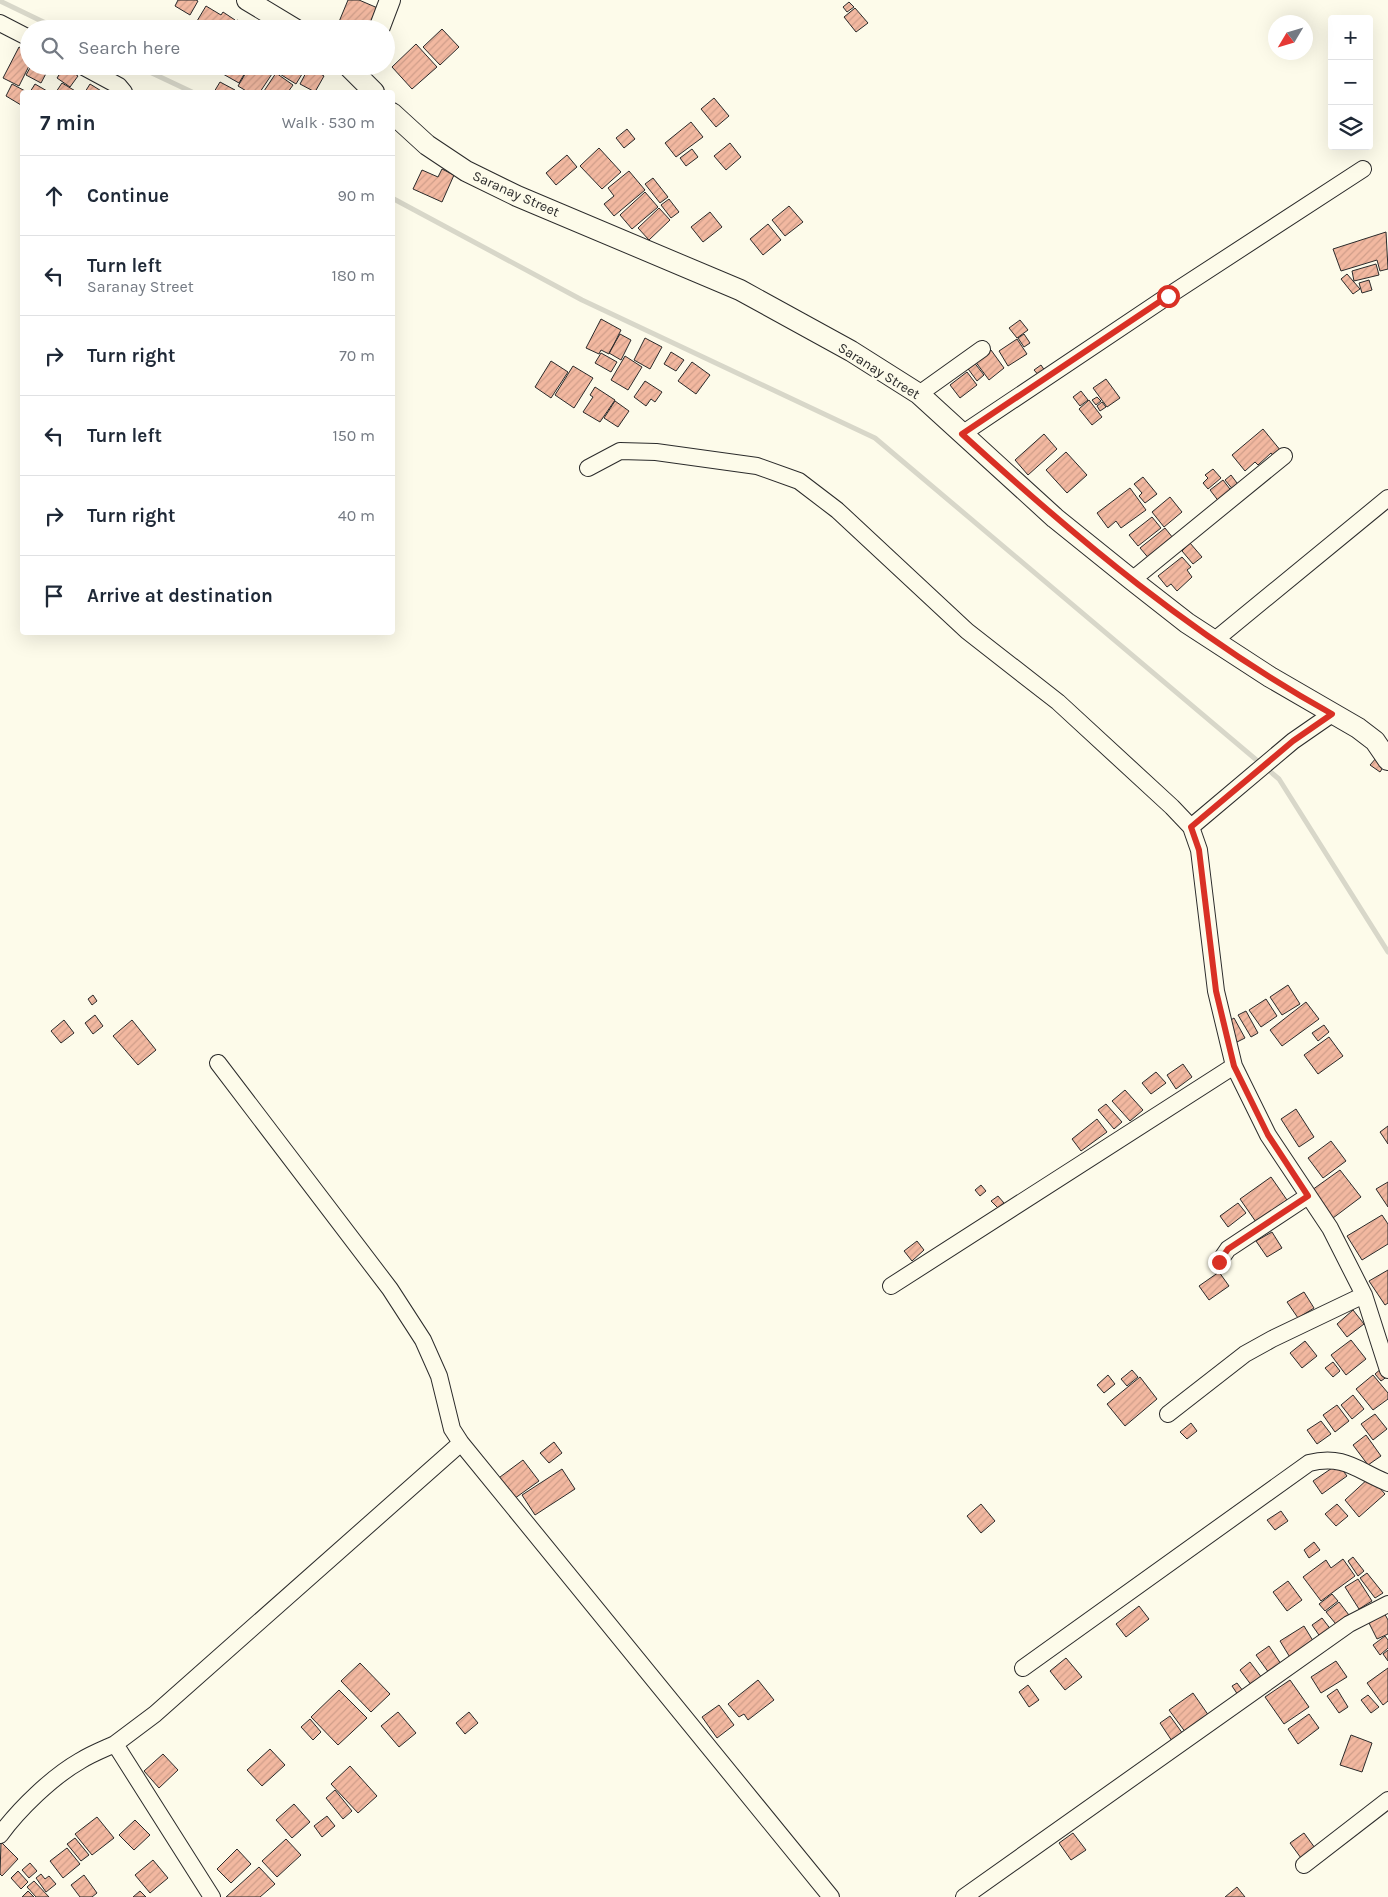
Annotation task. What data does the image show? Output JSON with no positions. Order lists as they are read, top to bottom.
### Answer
{
  "streets": {
    "street": ["Saranay Street"]
  },
  "north": "bottom left",
  "page": {
    "map_buttons": ["+", "−"],
    "search": "Search here",
    "heading": ["7 min", "Walk · 530 m"],
    "list": [
      ["Continue", "90 m"],
      ["Turn left", "Saranay Street", "180 m"],
      ["Turn right", "70 m"],
      ["Turn left", "150 m"],
      ["Turn right", "40 m"],
      "Arrive at destination"
    ]
  }
}
